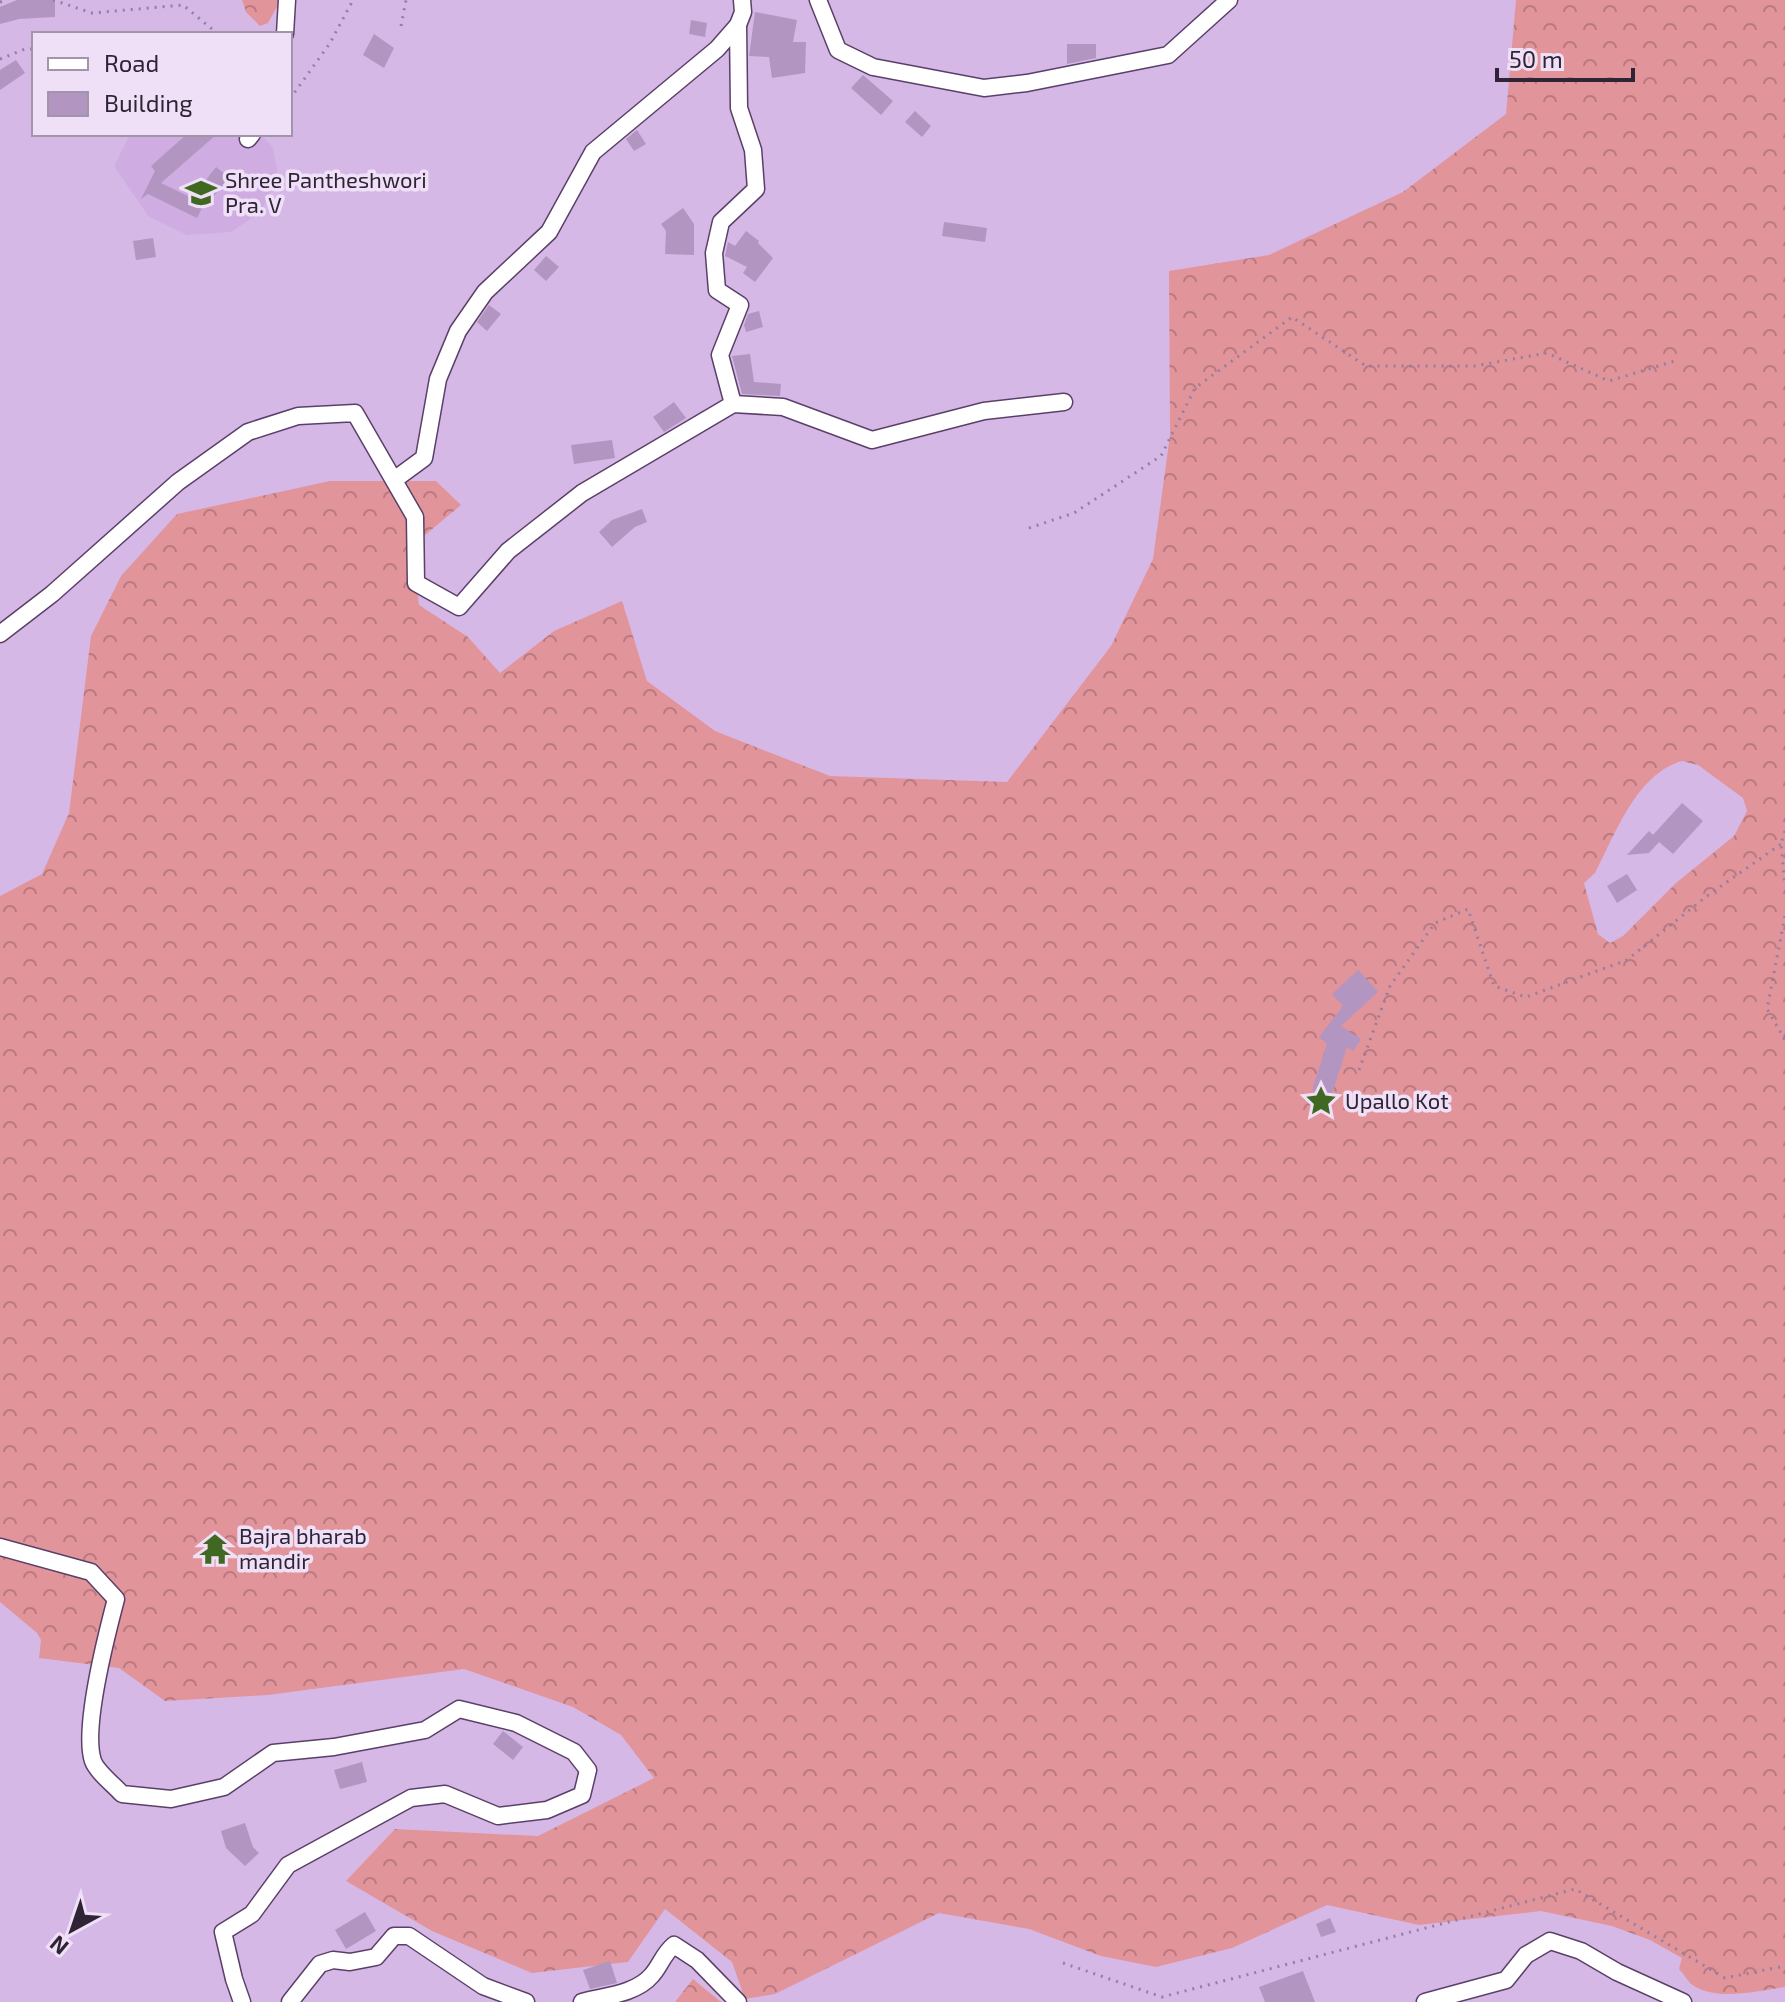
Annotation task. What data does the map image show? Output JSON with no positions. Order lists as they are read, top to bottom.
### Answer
{
  "places": {
    "school or university": ["Shree Pantheshwori Pra. V"],
    "place": ["Upallo Kot"],
    "temple": ["Bajra bharab mandir"]
  },
  "legend": ["Road", "Building"],
  "scale_bar": "50 m",
  "north": "bottom left"
}
